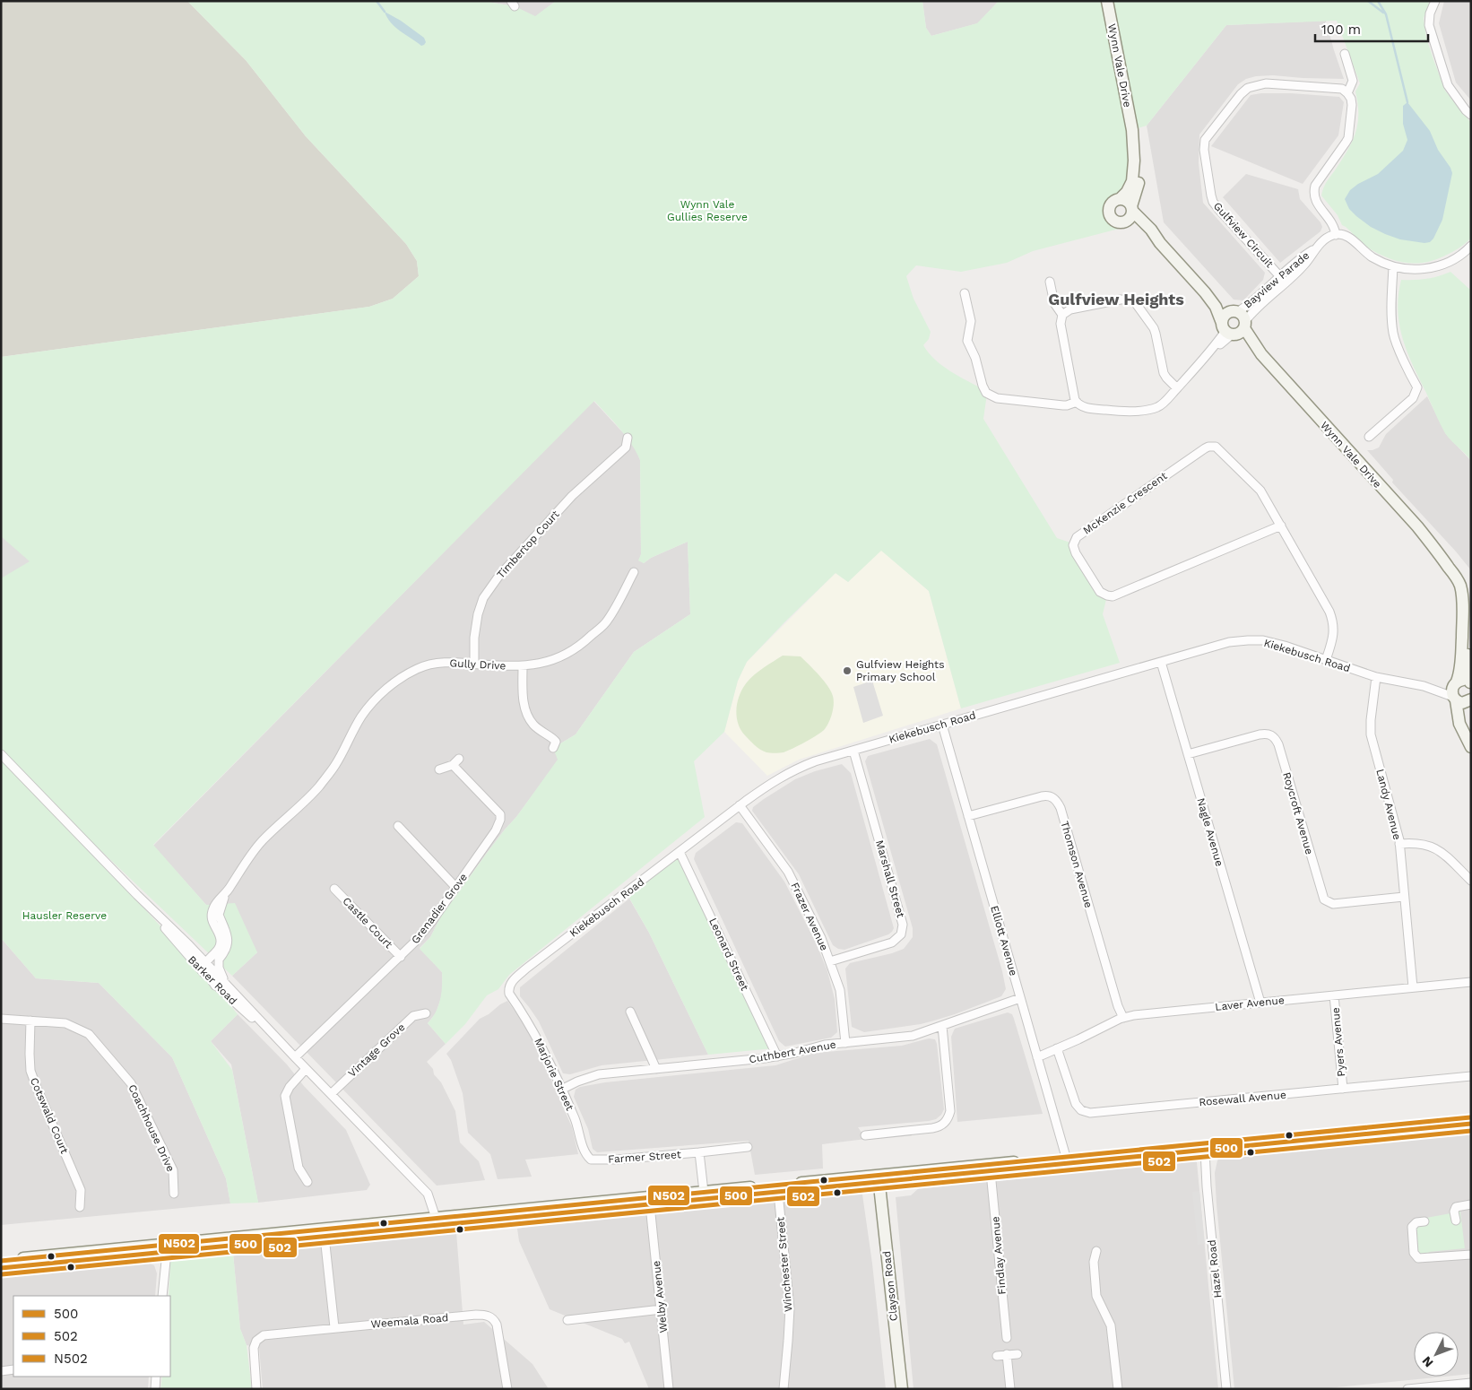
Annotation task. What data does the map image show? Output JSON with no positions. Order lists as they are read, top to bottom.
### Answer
{
  "streets": {
    "main road": ["Wynn Vale Drive", "Clayson Road"],
    "street": [
      "Gulfview Circuit",
      "Bayview Parade",
      "McKenzie Crescent",
      "Timbertop Court",
      "Kiekebusch Road",
      "Gully Drive",
      "Landy Avenue",
      "Roycroft Avenue",
      "Nagle Avenue",
      "Thomson Avenue",
      "Marshall Street",
      "Grenadier Grove",
      "Frazer Avenue",
      "Castle Court",
      "Elliott Avenue",
      "Leonard Street",
      "Barker Road",
      "Laver Avenue",
      "Pyers Avenue",
      "Vintage Grove",
      "Cuthbert Avenue",
      "Marjorie Street",
      "Rosewall Avenue",
      "Cotswald Court",
      "Coachhouse Drive",
      "Farmer Street",
      "Findlay Avenue",
      "Winchester Street",
      "Hazel Road",
      "Welby Avenue",
      "Weemala Road"
    ]
  },
  "crossings": [
    ["Wynn Vale Drive", "Bayview Parade"],
    ["Wynn Vale Drive", "Kiekebusch Road"],
    ["Gulfview Circuit", "Bayview Parade"],
    ["McKenzie Crescent", "Kiekebusch Road"],
    ["Timbertop Court", "Gully Drive"],
    ["Kiekebusch Road", "Landy Avenue"],
    ["Kiekebusch Road", "Nagle Avenue"],
    ["Kiekebusch Road", "Marshall Street"],
    ["Kiekebusch Road", "Frazer Avenue"],
    ["Kiekebusch Road", "Elliott Avenue"],
    ["Kiekebusch Road", "Leonard Street"],
    ["Kiekebusch Road", "Marjorie Street"],
    ["Gully Drive", "Barker Road"],
    ["Landy Avenue", "Roycroft Avenue"],
    ["Landy Avenue", "Laver Avenue"],
    ["Roycroft Avenue", "Nagle Avenue"],
    ["Nagle Avenue", "Laver Avenue"],
    ["Thomson Avenue", "Elliott Avenue"],
    ["Thomson Avenue", "Laver Avenue"],
    ["Marshall Street", "Frazer Avenue"],
    ["Grenadier Grove", "Castle Court"],
    ["Grenadier Grove", "Barker Road"],
    ["Frazer Avenue", "Cuthbert Avenue"],
    ["Elliott Avenue", "Laver Avenue"],
    ["Elliott Avenue", "Cuthbert Avenue"],
    ["Leonard Street", "Cuthbert Avenue"],
    ["Barker Road", "Vintage Grove"],
    ["Laver Avenue", "Pyers Avenue"],
    ["Laver Avenue", "Rosewall Avenue"],
    ["Pyers Avenue", "Rosewall Avenue"],
    ["Cuthbert Avenue", "Marjorie Street"],
    ["Marjorie Street", "Farmer Street"],
    ["Cotswald Court", "Coachhouse Drive"]
  ],
  "districts": ["Gulfview Heights"],
  "parks": ["Wynn Vale Gullies Reserve", "Hausler Reserve"],
  "places": ["Gulfview Heights Primary School"],
  "lines": ["transit line N502", "transit line 500", "transit line 502"],
  "legend": ["500", "502", "N502"],
  "scale_bar": "100 m",
  "north": "bottom left"
}
